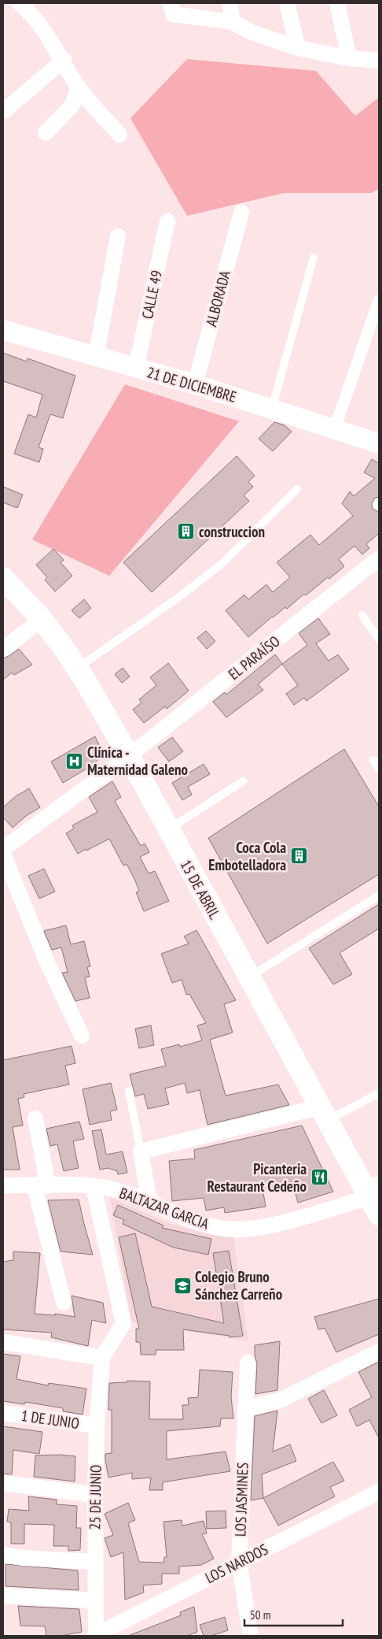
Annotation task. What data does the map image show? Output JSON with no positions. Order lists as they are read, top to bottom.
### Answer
{
  "streets": {
    "main road": ["15 DE ABRIL"],
    "street": [
      "CALLE 49",
      "ALBORADA",
      "21 DE DICIEMBRE",
      "EL PARAÍSO",
      "BALTAZAR GARCIA",
      "1 DE JUNIO",
      "25 DE JUNIO",
      "LOS JASMINES",
      "LOS NARDOS"
    ]
  },
  "crossings": [
    ["CALLE 49", "21 DE DICIEMBRE"],
    ["ALBORADA", "21 DE DICIEMBRE"],
    ["EL PARAÍSO", "15 DE ABRIL"],
    ["15 DE ABRIL", "BALTAZAR GARCIA"],
    ["1 DE JUNIO", "25 DE JUNIO"],
    ["25 DE JUNIO", "LOS NARDOS"],
    ["LOS JASMINES", "LOS NARDOS"]
  ],
  "places": {
    "building": ["construccion", "Coca Cola Embotelladora"],
    "hospital": ["Clínica - Maternidad Galeno"],
    "restaurant": ["Picanteria Restaurant Cedeño"],
    "school or university": ["Colegio Bruno Sánchez Carreño"]
  },
  "scale_bar": "50 m"
}
